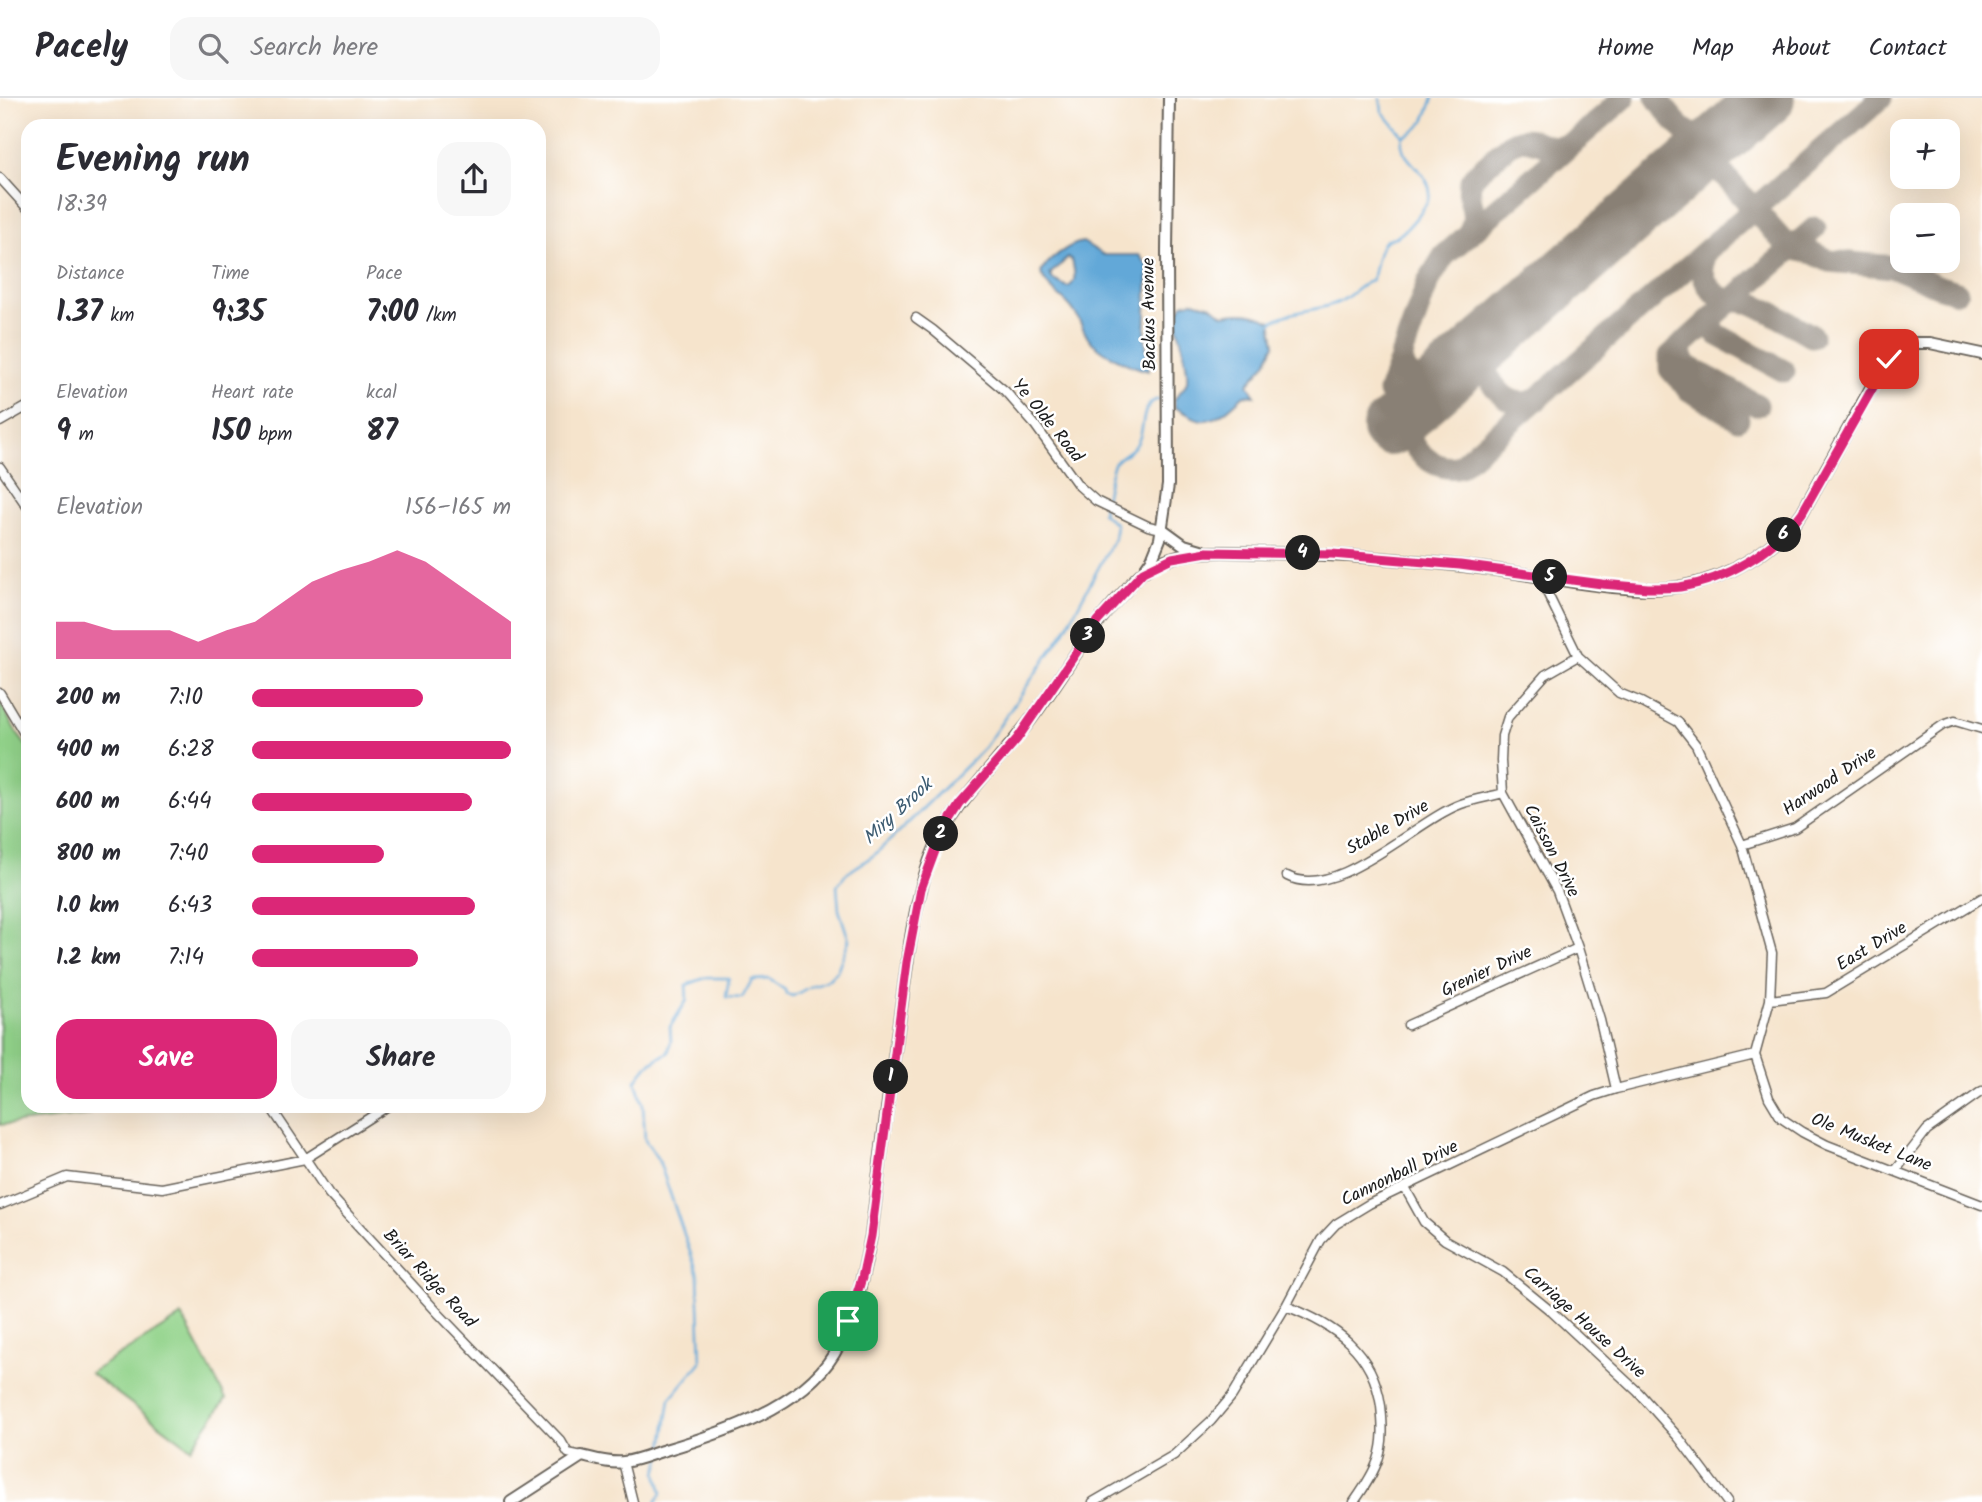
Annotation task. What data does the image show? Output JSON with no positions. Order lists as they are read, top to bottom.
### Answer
{
  "streets": {
    "main road": ["Backus Avenue"],
    "street": [
      "Ye Olde Road",
      "Harwood Drive",
      "Stable Drive",
      "Caisson Drive",
      "East Drive",
      "Grenier Drive",
      "Ole Musket Lane",
      "Cannonball Drive",
      "Briar Ridge Road",
      "Carriage House Drive"
    ]
  },
  "crossings": [
    ["Backus Avenue", "Ye Olde Road"],
    ["Stable Drive", "Caisson Drive"],
    ["Caisson Drive", "Grenier Drive"],
    ["Caisson Drive", "Cannonball Drive"],
    ["Ole Musket Lane", "Cannonball Drive"],
    ["Cannonball Drive", "Carriage House Drive"]
  ],
  "water": ["Miry Brook"],
  "page": {
    "header": "Pacely",
    "search": "Search here",
    "nav": [
      "Home",
      "Map",
      "About",
      "Contact"
    ],
    "map_buttons": ["+", "−"],
    "heading": ["Evening run", "18:39"],
    "stats": [
      ["Distance", "1.37 km"],
      ["Time", "9:35"],
      ["Pace", "7:00 /km"],
      ["Elevation", "9 m"],
      ["Heart rate", "150 bpm"],
      ["kcal", "87"]
    ],
    "chart": ["Elevation", "156–165 m"],
    "pins": [
      "6",
      "4",
      "5",
      "3",
      "2",
      "1"
    ],
    "list": [
      {
        "name": "200 m",
        "note": "7:10"
      },
      {
        "name": "400 m",
        "note": "6:28"
      },
      {
        "name": "600 m",
        "note": "6:44"
      },
      {
        "name": "800 m",
        "note": "7:40"
      },
      {
        "name": "1.0 km",
        "note": "6:43"
      },
      {
        "name": "1.2 km",
        "note": "7:14"
      }
    ],
    "buttons": ["Save", "Share"]
  }
}
